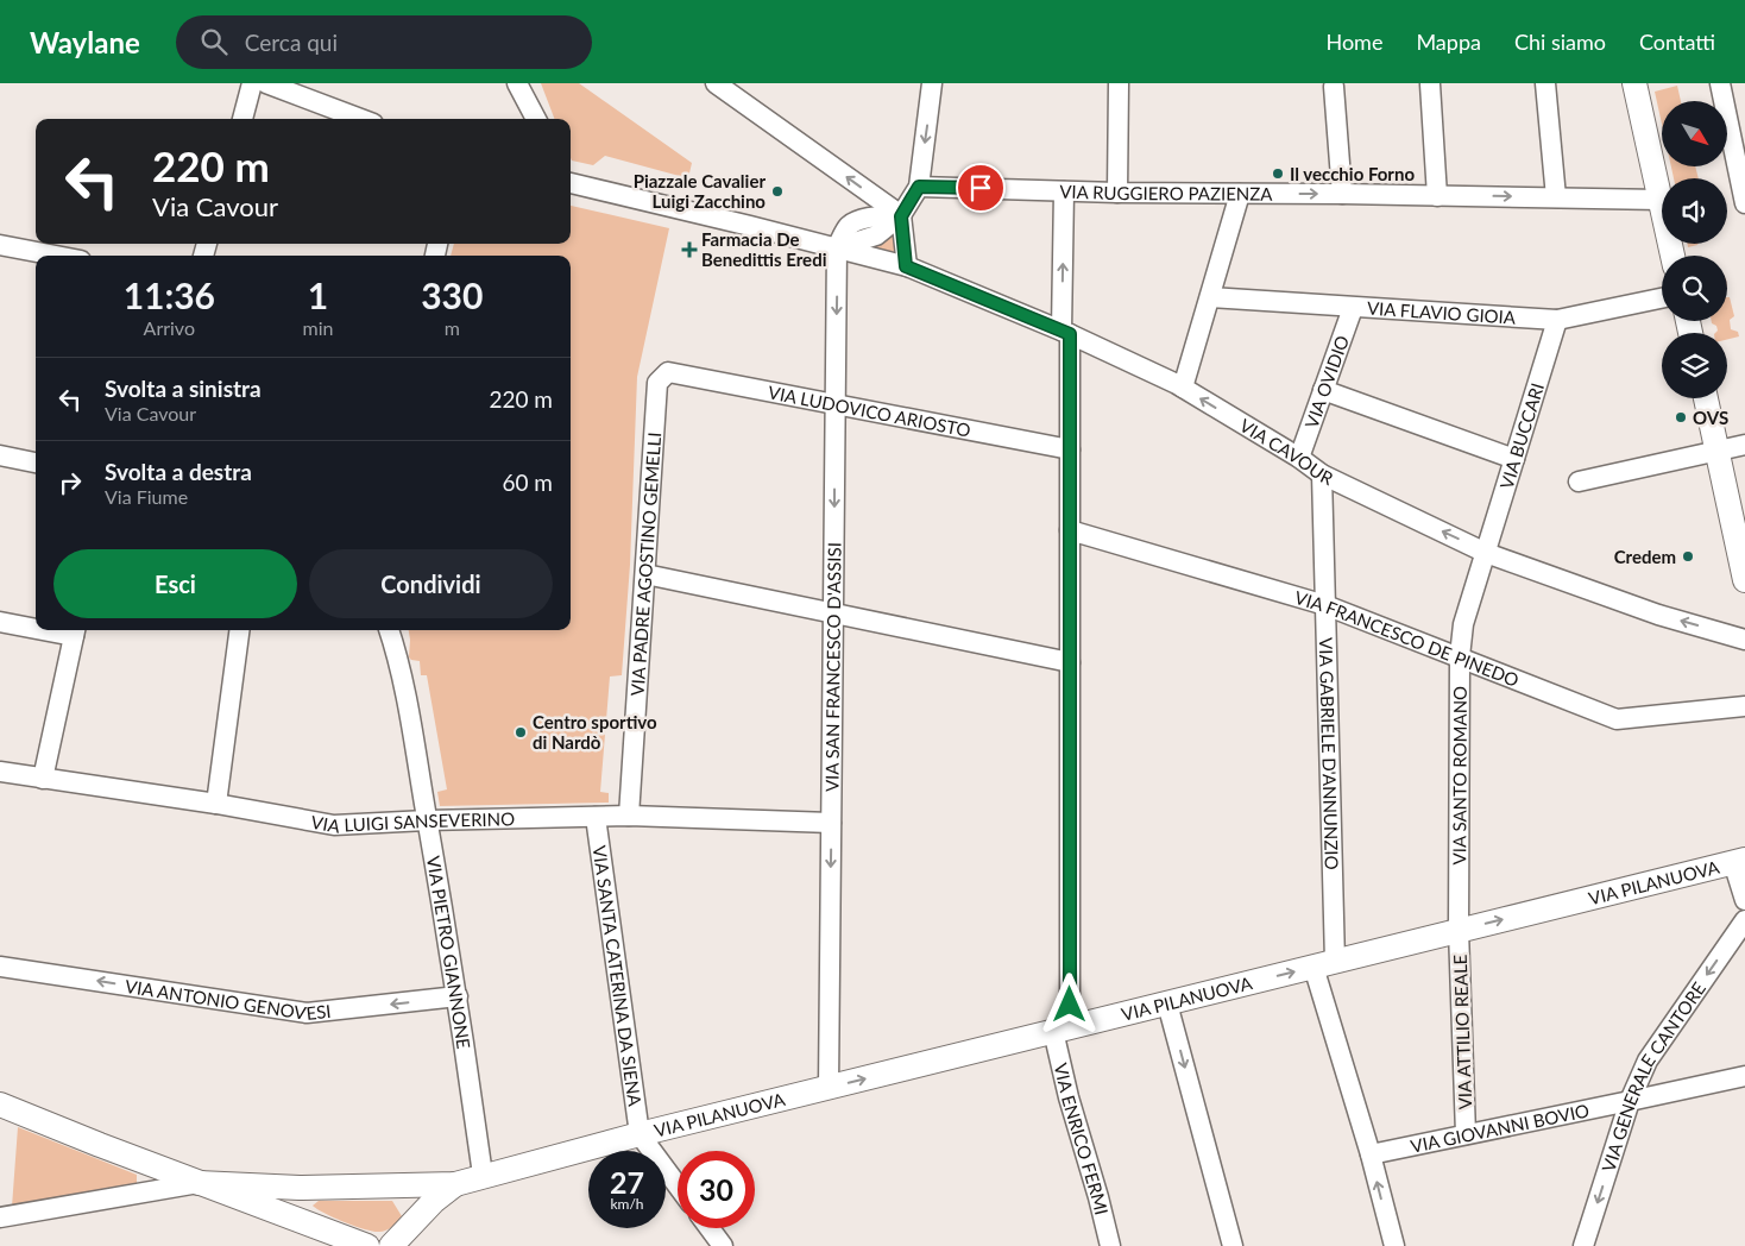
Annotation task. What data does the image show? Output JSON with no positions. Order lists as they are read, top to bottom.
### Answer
{
  "streets": {
    "street": [
      "VIA RUGGIERO PAZIENZA",
      "VIA FLAVIO GIOIA",
      "VIA OVIDIO",
      "VIA LUDOVICO ARIOSTO",
      "VIA BUCCARI",
      "VIA CAVOUR",
      "VIA PADRE AGOSTINO GEMELLI",
      "VIA FRANCESCO DE PINEDO",
      "VIA SAN FRANCESCO D'ASSISI",
      "VIA GABRIELE D'ANNUNZIO",
      "VIA SANTO ROMANO",
      "VIA LUIGI SANSEVERINO",
      "VIA PILANUOVA",
      "VIA PIETRO GIANNONE",
      "VIA SANTA CATERINA DA SIENA",
      "VIA ANTONIO GENOVESI",
      "VIA ATTILIO REALE",
      "VIA GENERALE CANTORE",
      "VIA GIOVANNI BOVIO",
      "VIA ENRICO FERMI"
    ]
  },
  "crossings": [
    ["VIA RUGGIERO PAZIENZA", "VIA ENRICO FERMI"],
    ["VIA FLAVIO GIOIA", "VIA OVIDIO"],
    ["VIA FLAVIO GIOIA", "VIA BUCCARI"],
    ["VIA OVIDIO", "VIA CAVOUR"],
    ["VIA LUDOVICO ARIOSTO", "VIA PADRE AGOSTINO GEMELLI"],
    ["VIA LUDOVICO ARIOSTO", "VIA SAN FRANCESCO D'ASSISI"],
    ["VIA LUDOVICO ARIOSTO", "VIA ENRICO FERMI"],
    ["VIA BUCCARI", "VIA CAVOUR"],
    ["VIA BUCCARI", "VIA SANTO ROMANO"],
    ["VIA CAVOUR", "VIA SAN FRANCESCO D'ASSISI"],
    ["VIA CAVOUR", "VIA GABRIELE D'ANNUNZIO"],
    ["VIA CAVOUR", "VIA SANTO ROMANO"],
    ["VIA CAVOUR", "VIA ENRICO FERMI"],
    ["VIA PADRE AGOSTINO GEMELLI", "VIA LUIGI SANSEVERINO"],
    ["VIA FRANCESCO DE PINEDO", "VIA GABRIELE D'ANNUNZIO"],
    ["VIA FRANCESCO DE PINEDO", "VIA SANTO ROMANO"],
    ["VIA FRANCESCO DE PINEDO", "VIA ENRICO FERMI"],
    ["VIA SAN FRANCESCO D'ASSISI", "VIA LUIGI SANSEVERINO"],
    ["VIA SAN FRANCESCO D'ASSISI", "VIA PILANUOVA"],
    ["VIA GABRIELE D'ANNUNZIO", "VIA PILANUOVA"],
    ["VIA GABRIELE D'ANNUNZIO", "VIA GIOVANNI BOVIO"],
    ["VIA SANTO ROMANO", "VIA PILANUOVA"],
    ["VIA SANTO ROMANO", "VIA ATTILIO REALE"],
    ["VIA LUIGI SANSEVERINO", "VIA PIETRO GIANNONE"],
    ["VIA LUIGI SANSEVERINO", "VIA SANTA CATERINA DA SIENA"],
    ["VIA PILANUOVA", "VIA PIETRO GIANNONE"],
    ["VIA PILANUOVA", "VIA SANTA CATERINA DA SIENA"],
    ["VIA PILANUOVA", "VIA ATTILIO REALE"],
    ["VIA PILANUOVA", "VIA ENRICO FERMI"],
    ["VIA PIETRO GIANNONE", "VIA ANTONIO GENOVESI"],
    ["VIA ATTILIO REALE", "VIA GIOVANNI BOVIO"],
    ["VIA GENERALE CANTORE", "VIA GIOVANNI BOVIO"]
  ],
  "one_way": ["VIA SAN FRANCESCO D'ASSISI", "VIA PILANUOVA", "VIA GENERALE CANTORE"],
  "places": {
    "other": [
      "Il vecchio Forno",
      "Piazzale Cavalier Luigi Zacchino",
      "OVS",
      "Credem",
      "Centro sportivo di Nardò"
    ],
    "health": ["Farmacia De Benedittis Eredi"]
  },
  "north": "bottom right",
  "page": {
    "header": "Waylane",
    "search": "Cerca qui",
    "nav": [
      "Home",
      "Mappa",
      "Chi siamo",
      "Contatti"
    ],
    "turn": ["220 m", "Via Cavour"],
    "eta": [
      "11:36",
      "Arrivo",
      "1",
      "min",
      "330",
      "m"
    ],
    "list": [
      {
        "name": "Svolta a sinistra",
        "note": "Via Cavour",
        "value": "220 m"
      },
      {
        "name": "Svolta a destra",
        "note": "Via Fiume",
        "value": "60 m"
      }
    ],
    "buttons": ["Esci", "Condividi"],
    "speed": "27 km/h",
    "limit": "30"
  }
}
